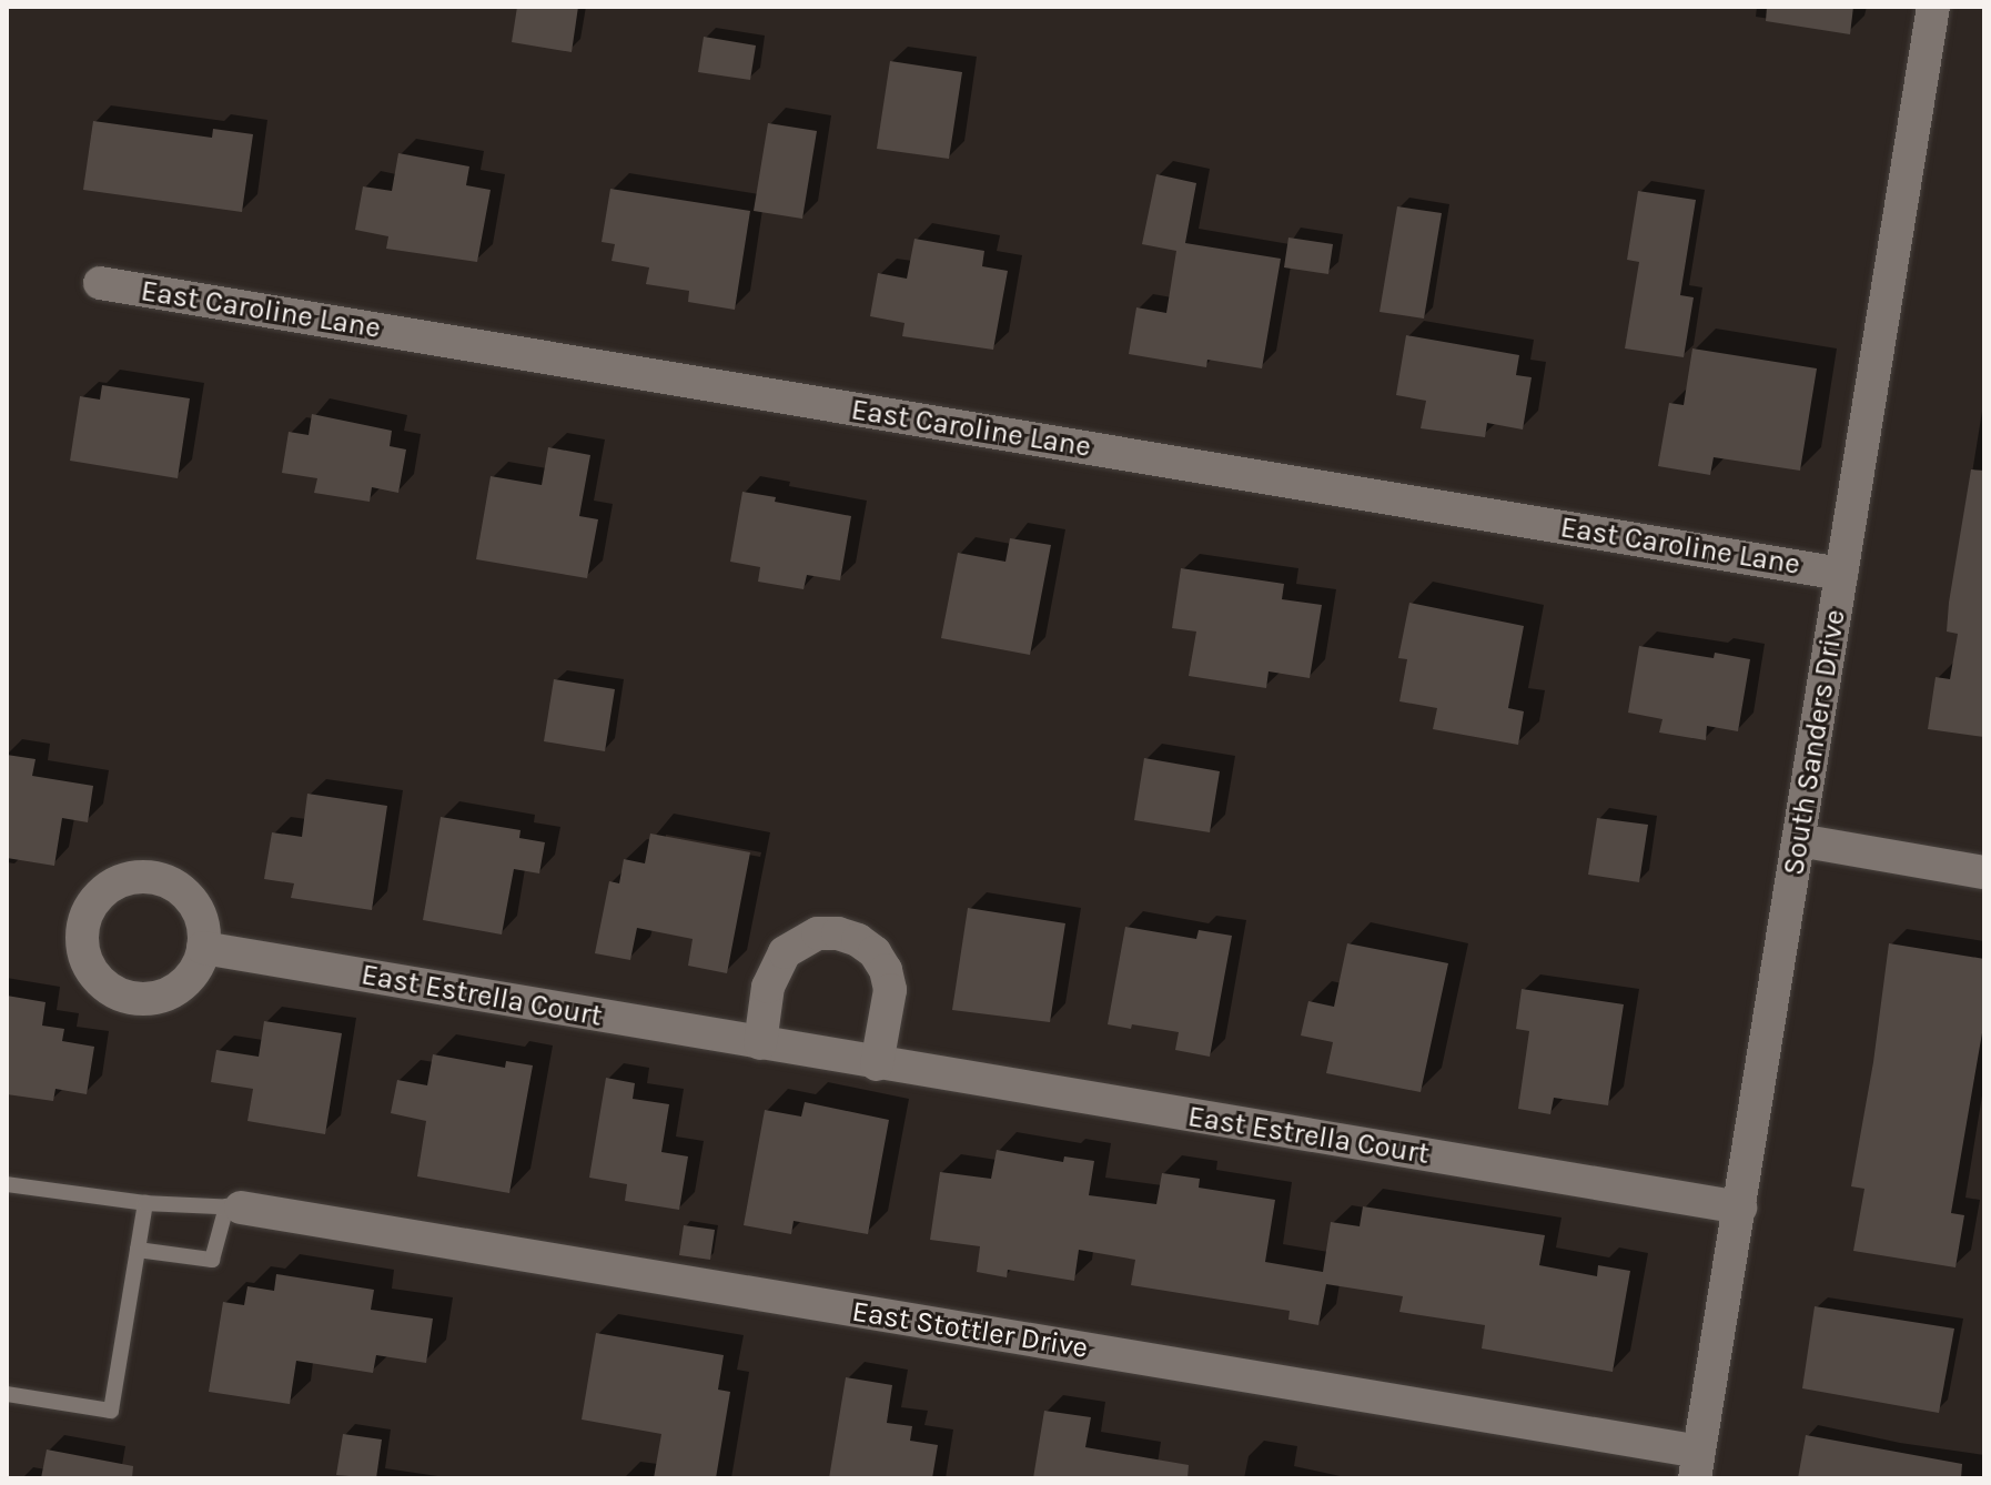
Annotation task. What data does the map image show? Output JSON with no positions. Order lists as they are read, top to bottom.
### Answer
{
  "streets": {
    "street": [
      "East Caroline Lane",
      "South Sanders Drive",
      "East Estrella Court",
      "East Stottler Drive"
    ]
  },
  "crossings": [
    ["East Caroline Lane", "South Sanders Drive"],
    ["South Sanders Drive", "East Estrella Court"],
    ["South Sanders Drive", "East Stottler Drive"]
  ]
}
